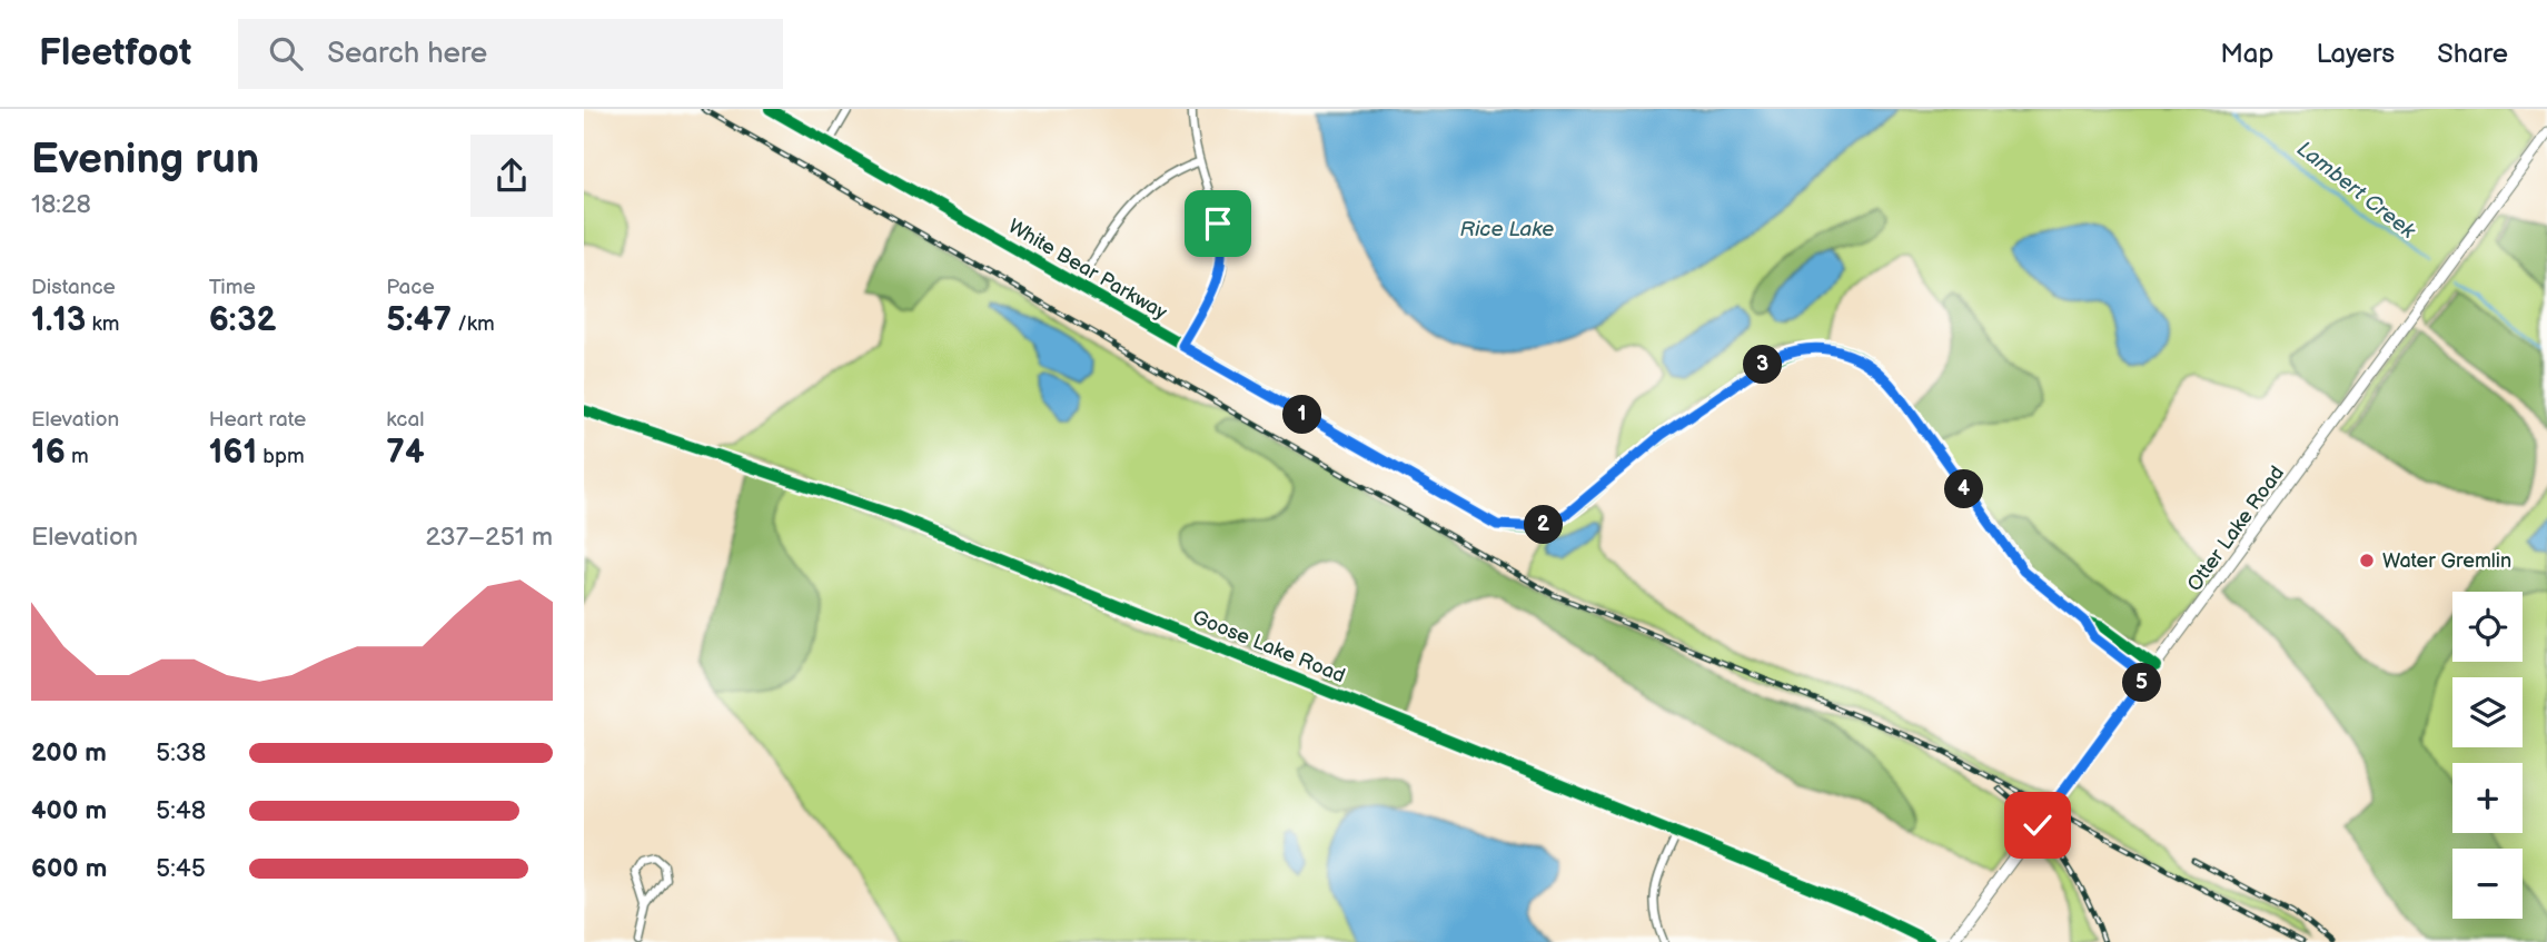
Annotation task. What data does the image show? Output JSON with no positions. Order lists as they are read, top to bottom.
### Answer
{
  "streets": {
    "street": ["White Bear Parkway", "Otter Lake Road", "Goose Lake Road"]
  },
  "crossings": [
    ["White Bear Parkway", "Otter Lake Road"]
  ],
  "water": ["Lambert Creek", "Rice Lake"],
  "places": ["Water Gremlin"],
  "page": {
    "header": "Fleetfoot",
    "search": "Search here",
    "nav": ["Map", "Layers", "Share"],
    "heading": ["Evening run", "18:28"],
    "stats": [
      ["Distance", "1.13 km"],
      ["Time", "6:32"],
      ["Pace", "5:47 /km"],
      ["Elevation", "16 m"],
      ["Heart rate", "161 bpm"],
      ["kcal", "74"]
    ],
    "pins": [
      "3",
      "1",
      "4",
      "2",
      "5"
    ],
    "chart": ["Elevation", "237–251 m"],
    "map_buttons": ["+", "−"],
    "list": [
      {
        "name": "200 m",
        "note": "5:38"
      },
      {
        "name": "400 m",
        "note": "5:48"
      },
      {
        "name": "600 m",
        "note": "5:45"
      }
    ]
  }
}
